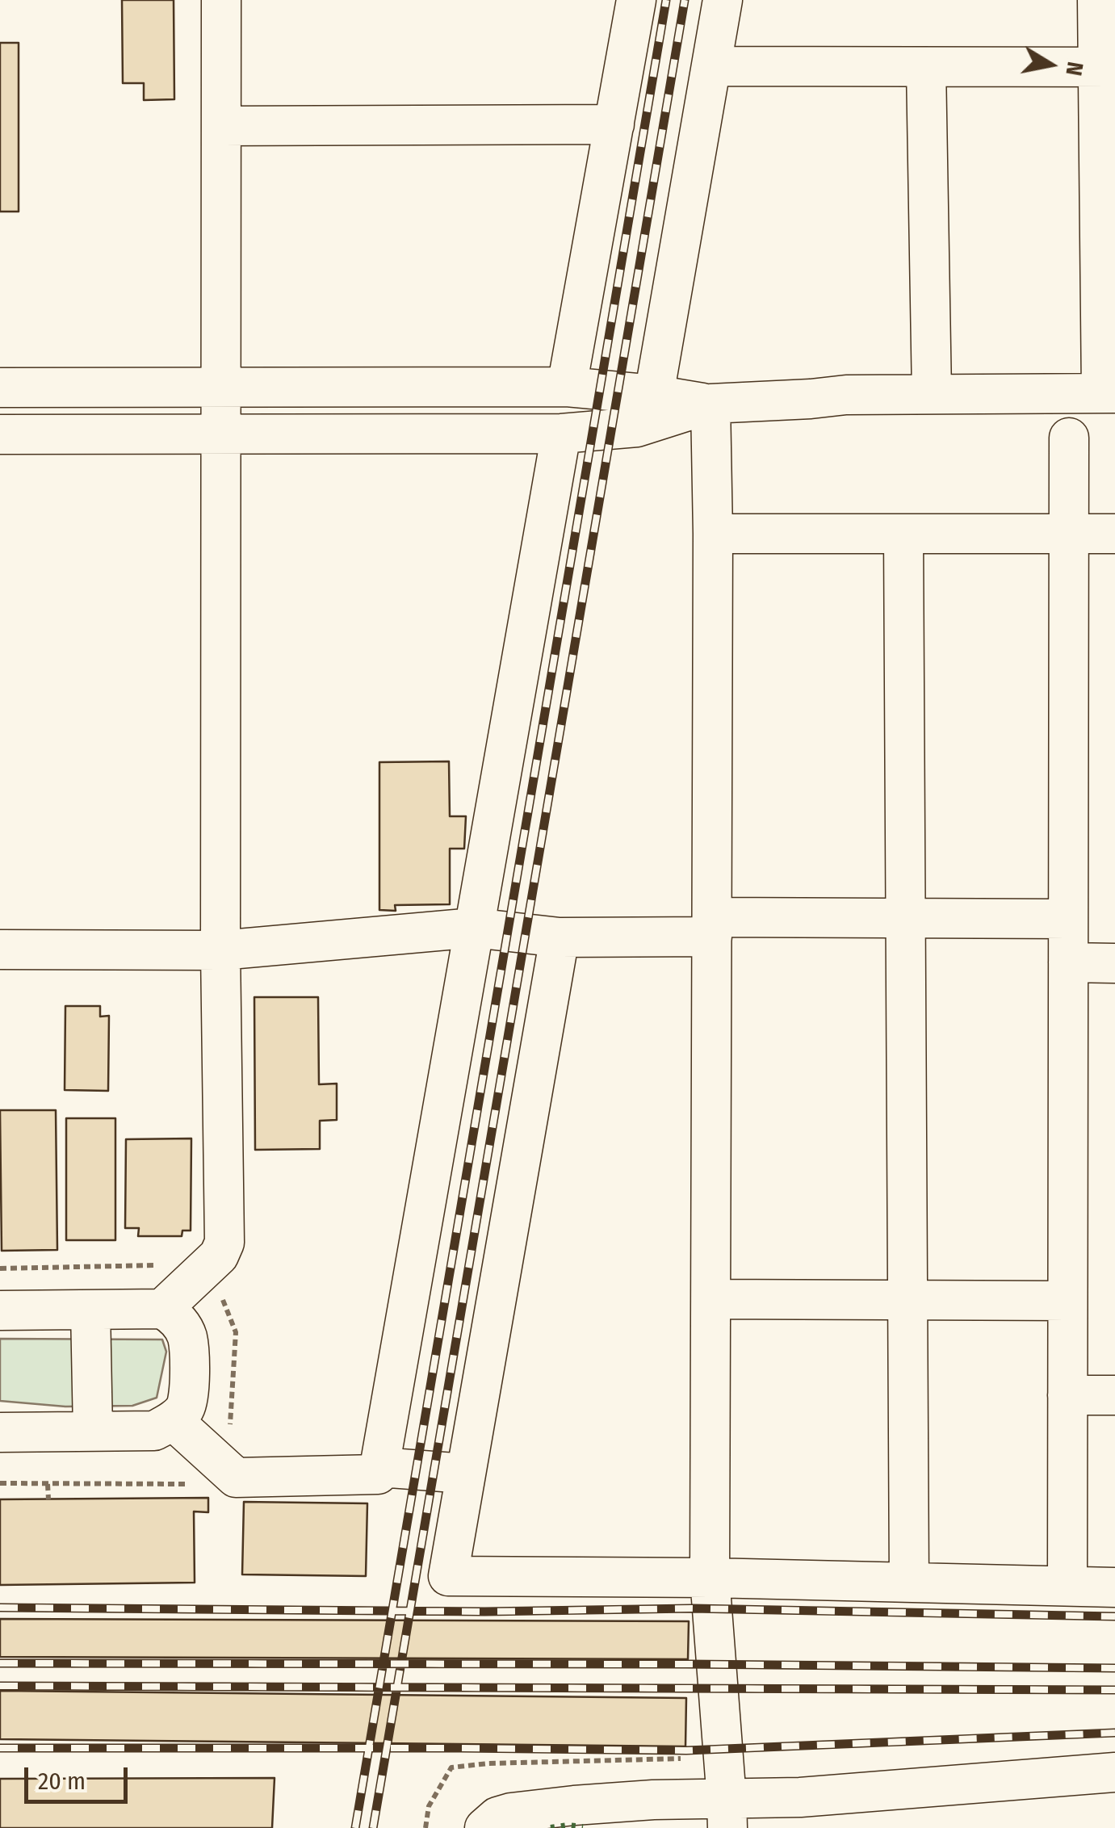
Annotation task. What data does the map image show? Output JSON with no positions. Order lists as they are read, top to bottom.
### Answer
{
  "scale_bar": "20 m",
  "north": "right"
}
